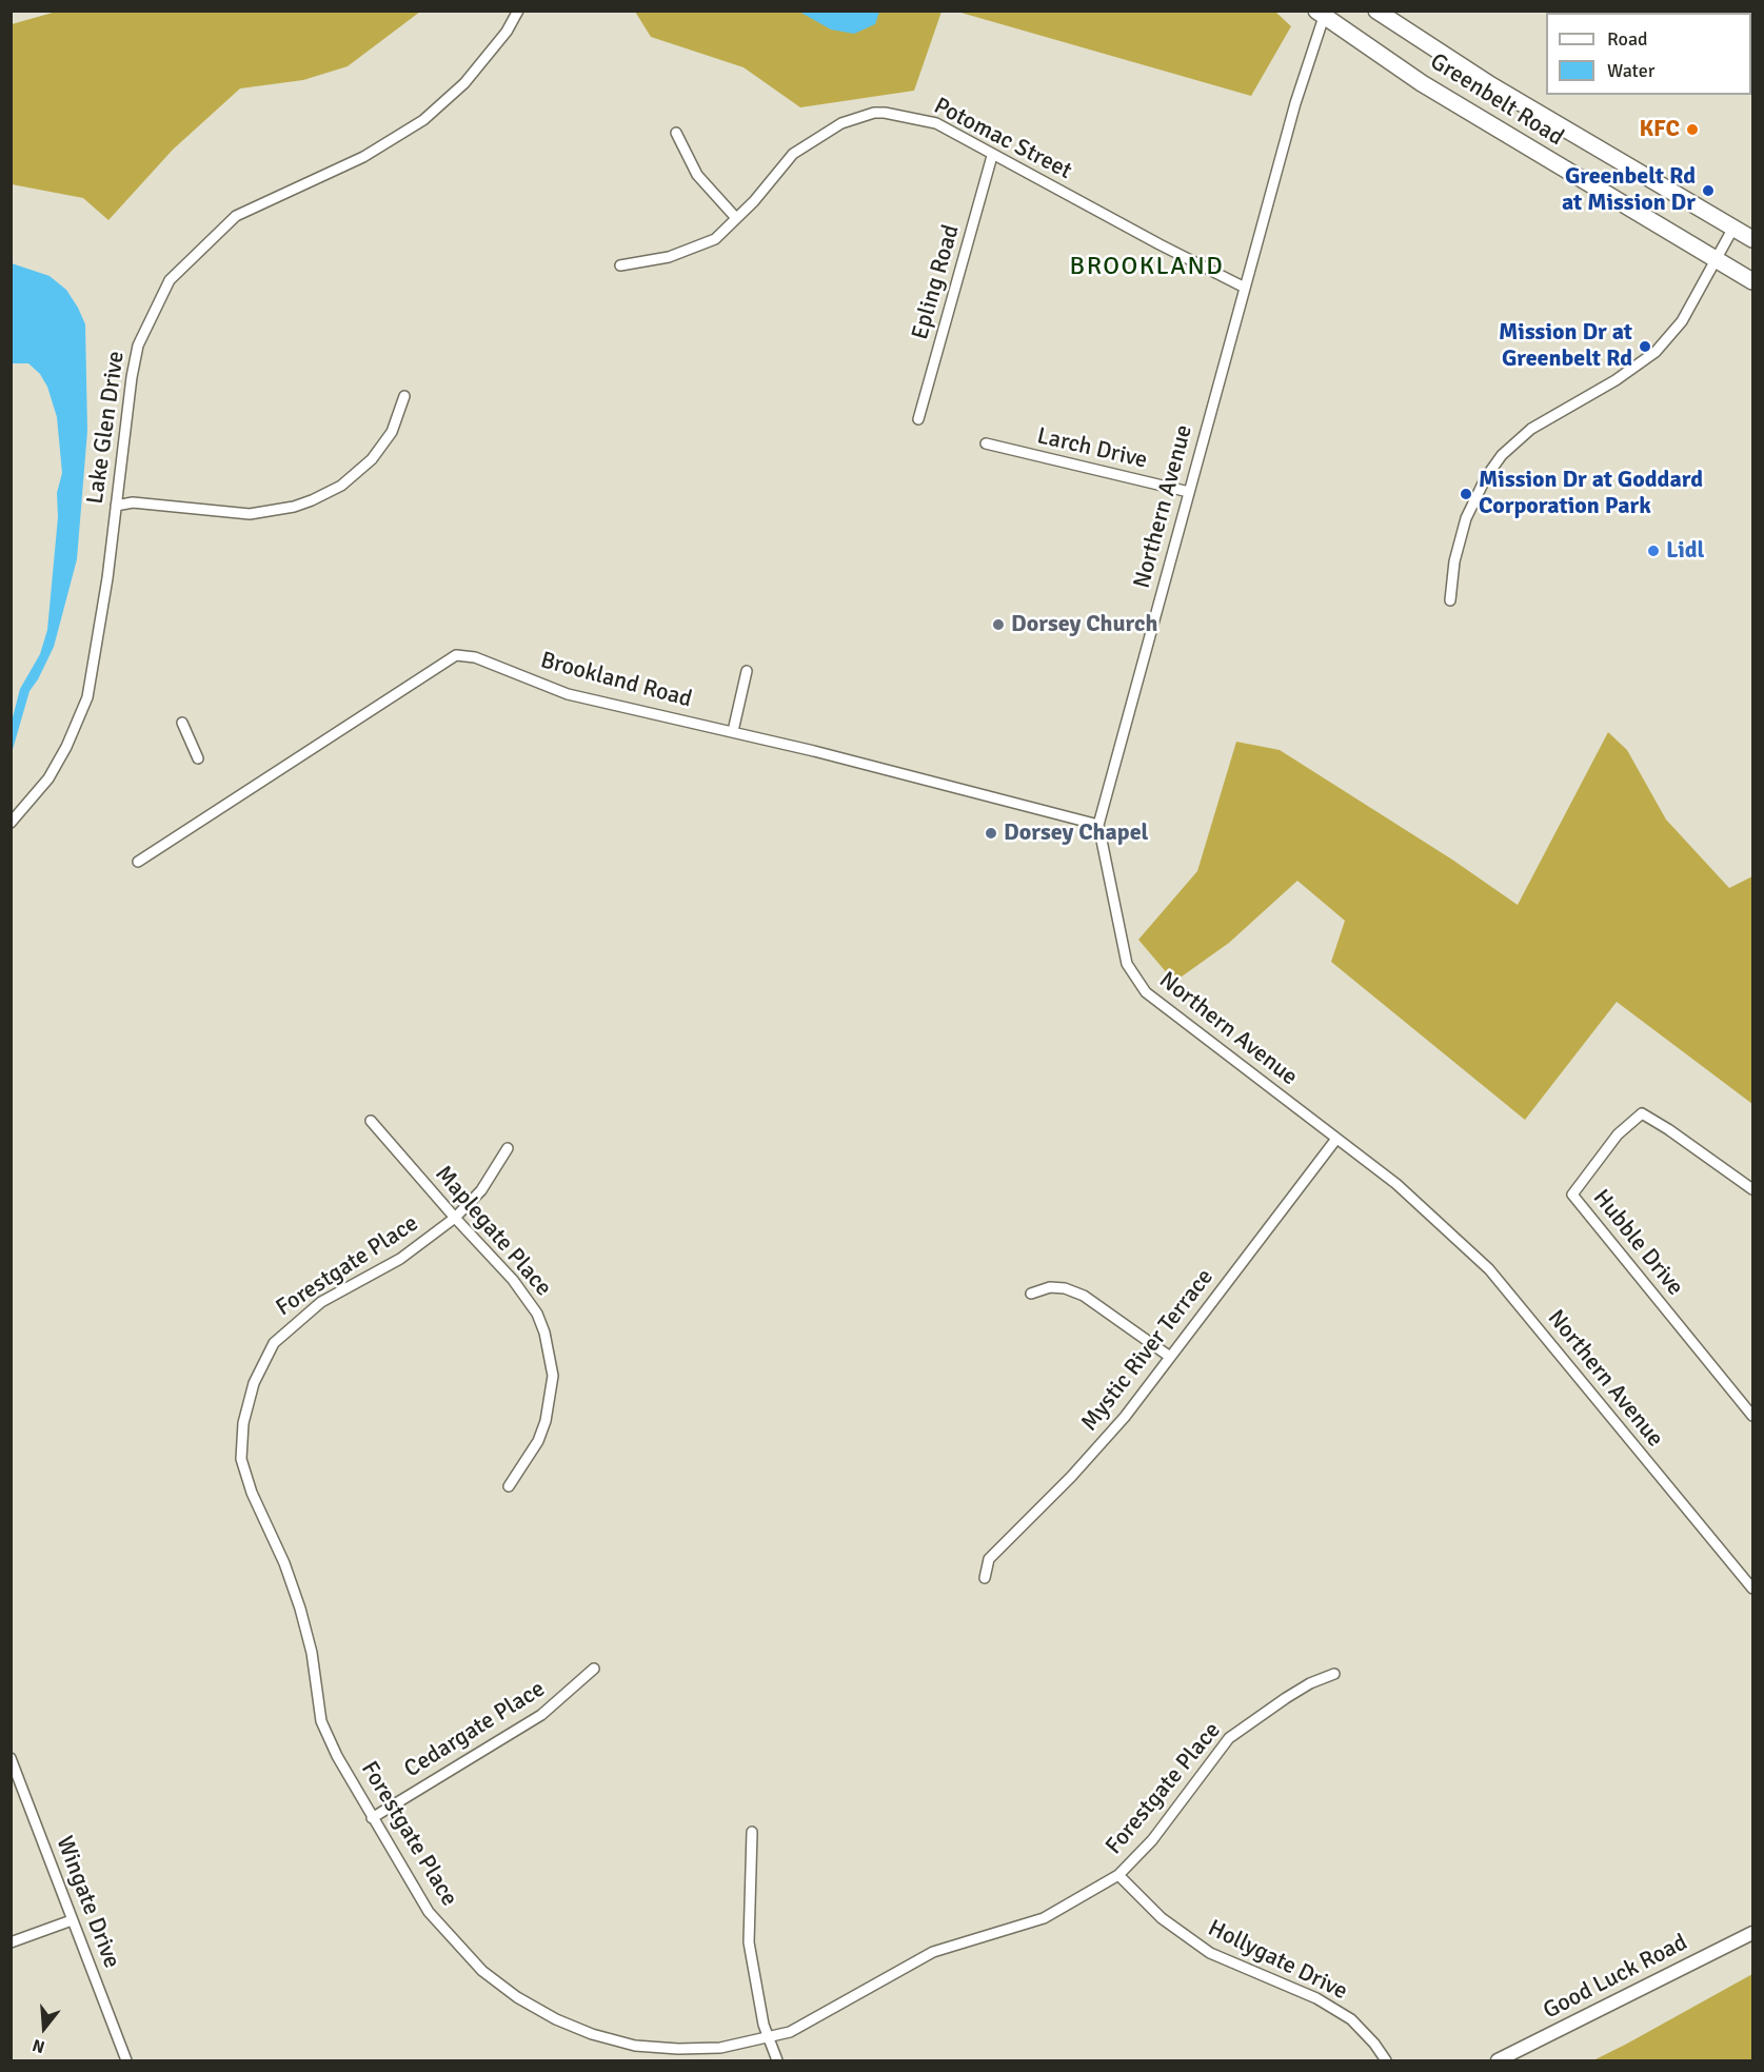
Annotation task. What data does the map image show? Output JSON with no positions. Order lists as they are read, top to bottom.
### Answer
{
  "streets": {
    "main road": ["Greenbelt Road"],
    "street": [
      "Potomac Street",
      "Epling Road",
      "Lake Glen Drive",
      "Larch Drive",
      "Northern Avenue",
      "Brookland Road",
      "Maplegate Place",
      "Hubble Drive",
      "Forestgate Place",
      "Mystic River Terrace",
      "Cedargate Place",
      "Wingate Drive",
      "Hollygate Drive",
      "Good Luck Road"
    ]
  },
  "crossings": [
    ["Greenbelt Road", "Northern Avenue"],
    ["Potomac Street", "Epling Road"],
    ["Potomac Street", "Northern Avenue"],
    ["Larch Drive", "Northern Avenue"],
    ["Northern Avenue", "Brookland Road"],
    ["Northern Avenue", "Mystic River Terrace"],
    ["Maplegate Place", "Forestgate Place"],
    ["Forestgate Place", "Cedargate Place"],
    ["Forestgate Place", "Hollygate Drive"]
  ],
  "districts": ["BROOKLAND"],
  "places": [
    "KFC",
    "Greenbelt Rd at Mission Dr",
    "Mission Dr at Greenbelt Rd",
    "Mission Dr at Goddard Corporation Park",
    "Lidl",
    "Dorsey Church",
    "Dorsey Chapel"
  ],
  "legend": ["Road", "Water"],
  "north": "bottom"
}
